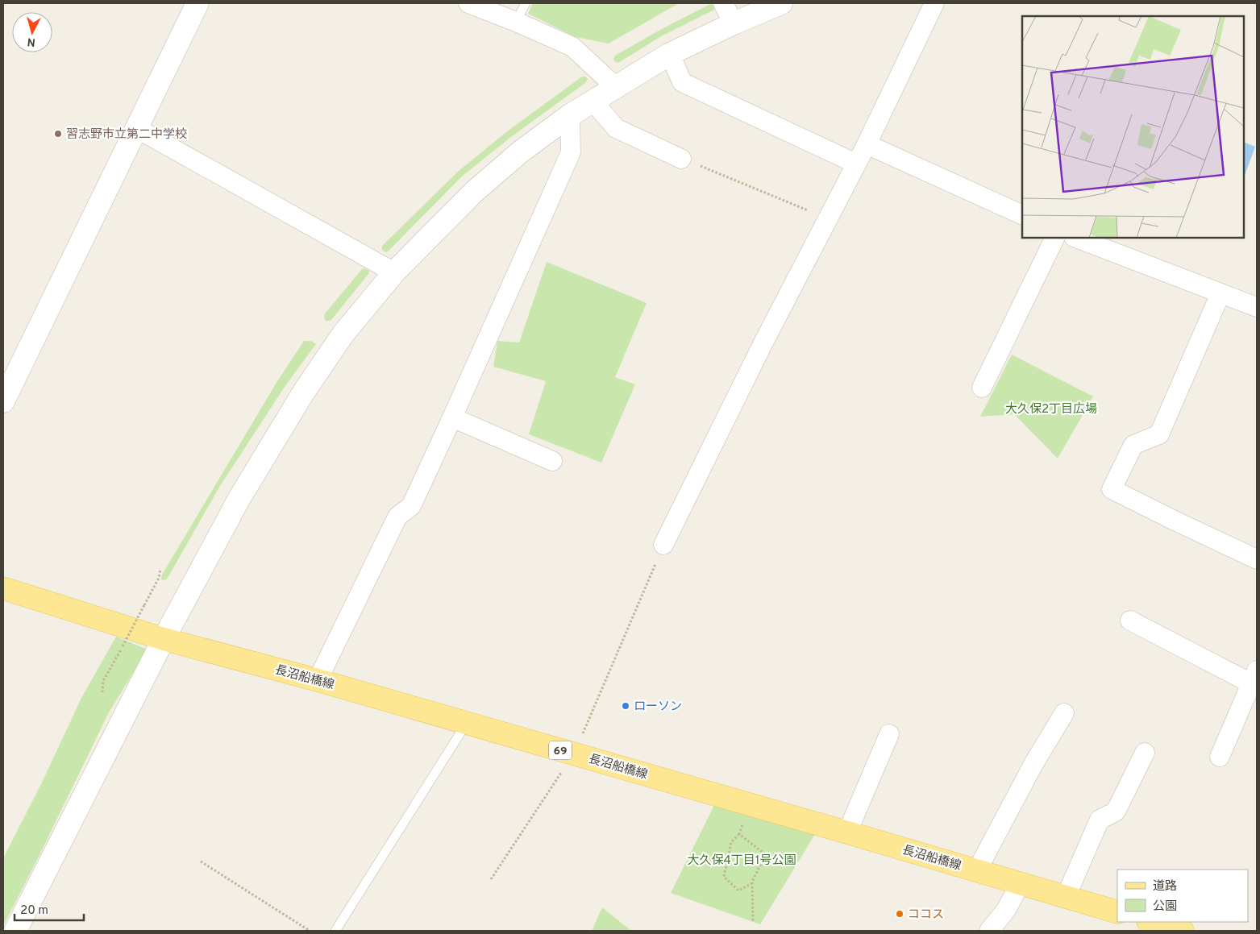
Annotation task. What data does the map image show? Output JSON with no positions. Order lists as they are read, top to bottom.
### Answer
{
  "streets": {
    "main road": ["長沼船橋線", "69"]
  },
  "parks": ["大久保2丁目広場", "大久保4丁目1号公園"],
  "places": ["習志野市立第二中学校", "ローソン", "ココス"],
  "legend": ["道路", "公園"],
  "scale_bar": "20 m",
  "north": "bottom"
}
